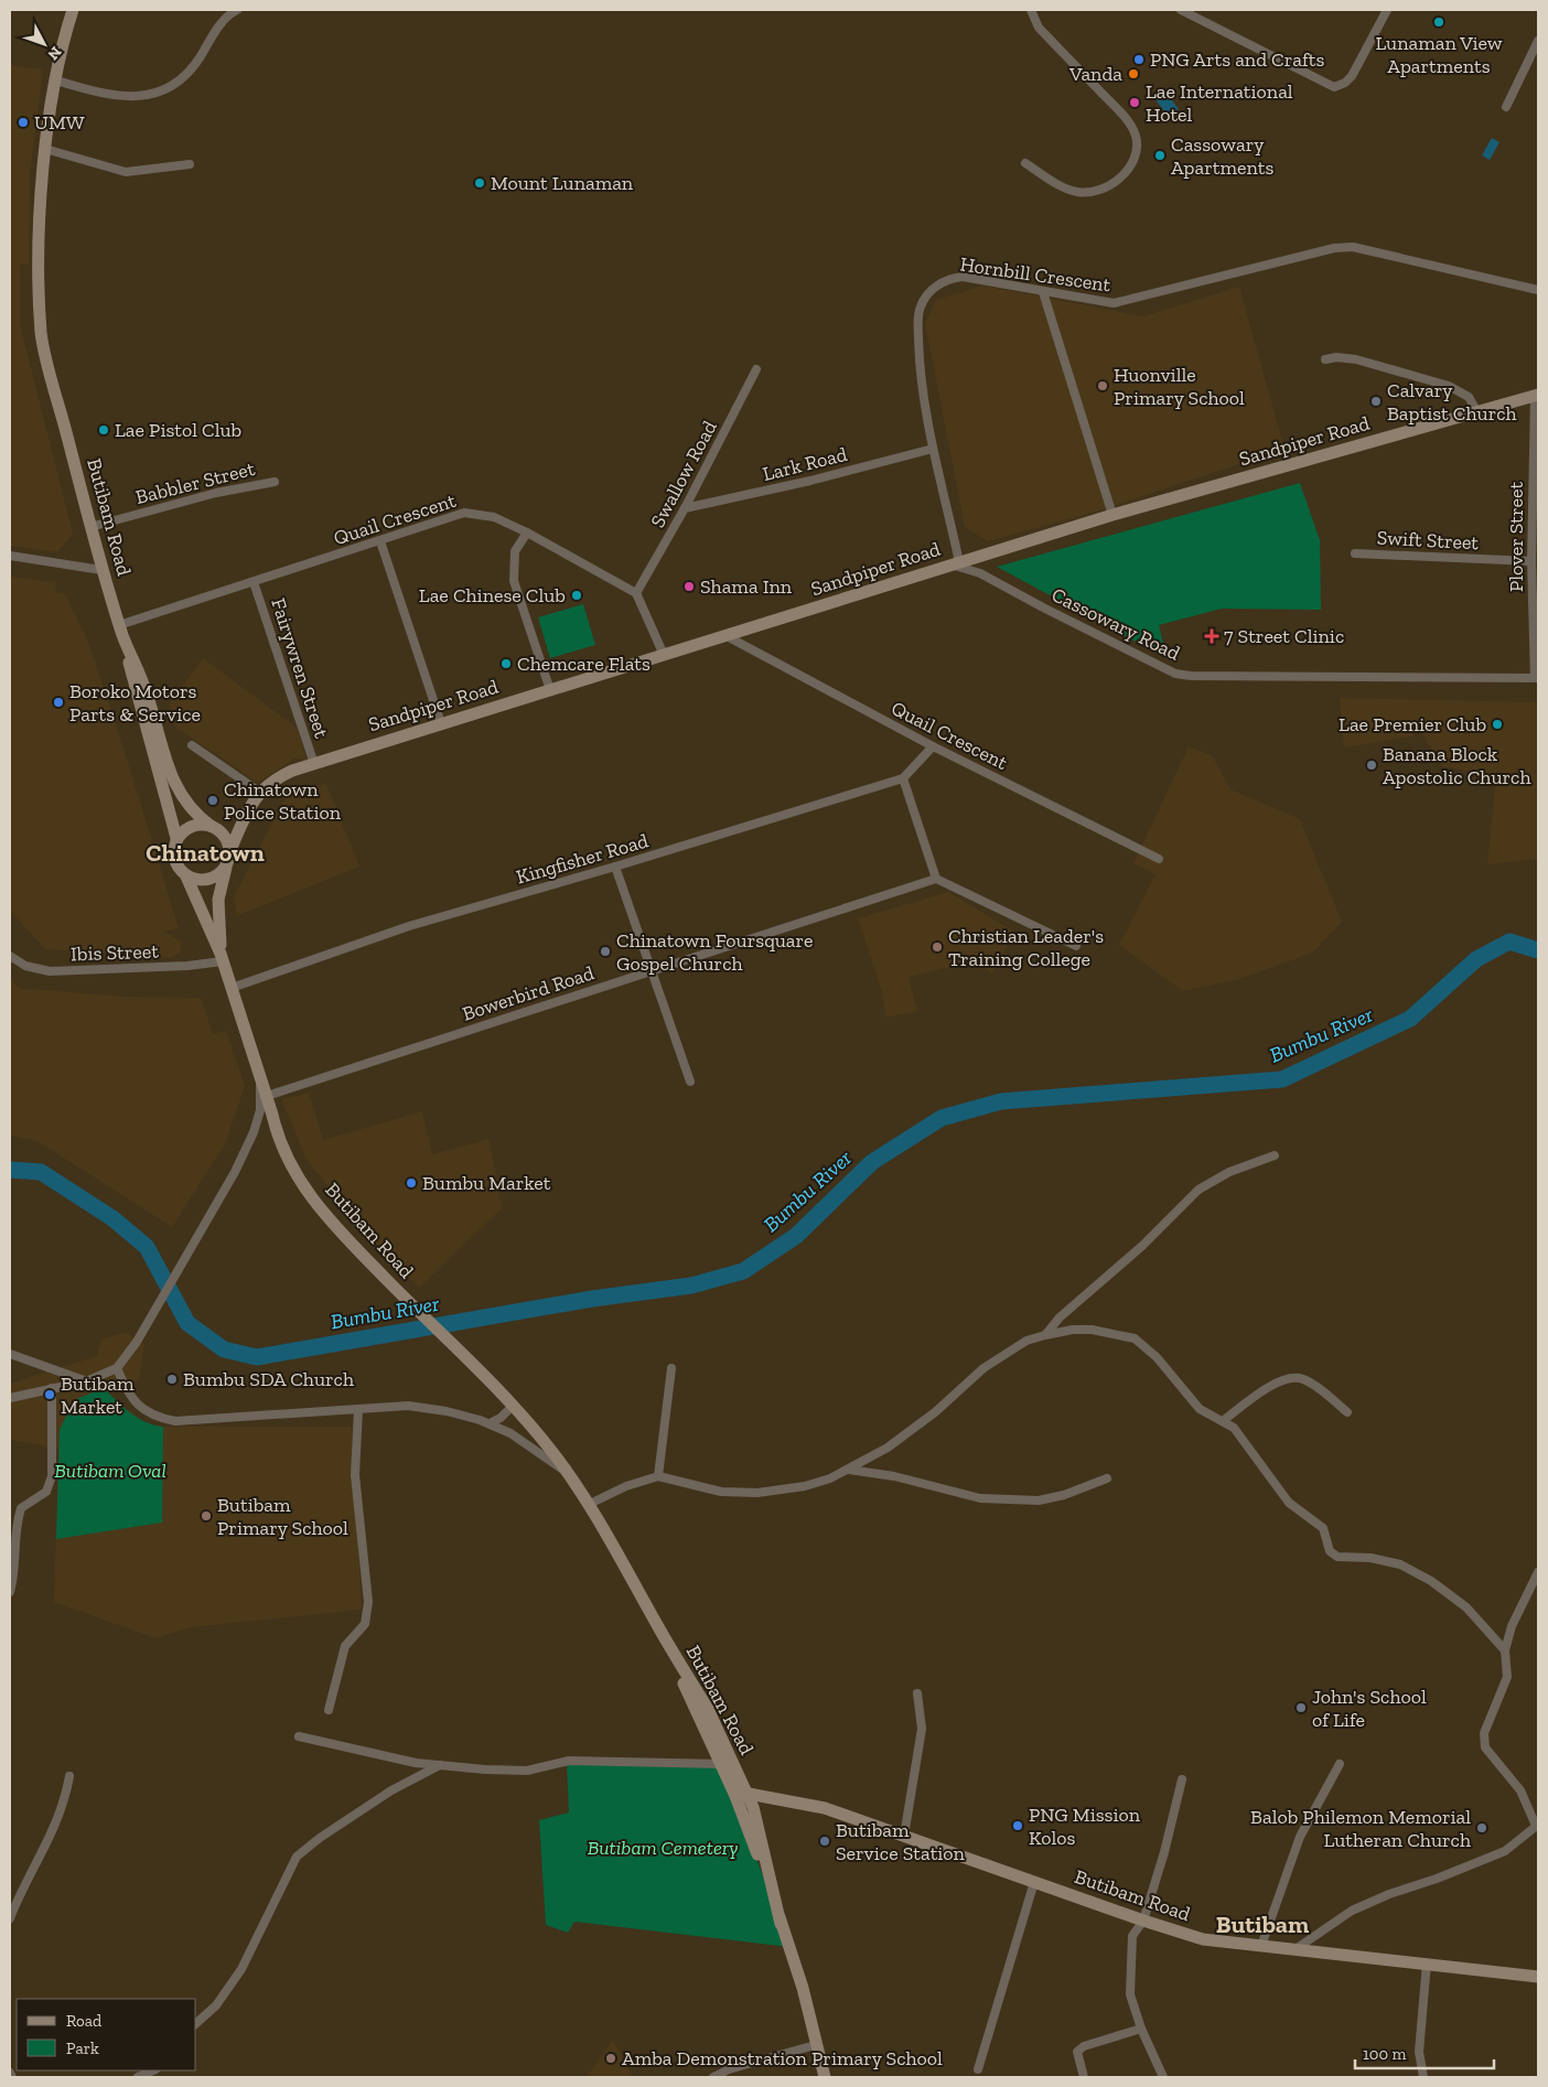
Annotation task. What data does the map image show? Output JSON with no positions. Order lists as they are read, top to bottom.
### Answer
{
  "streets": {
    "main road": ["Sandpiper Road", "Butibam Road"],
    "street": [
      "Hornbill Crescent",
      "Lark Road",
      "Swallow Road",
      "Babbler Street",
      "Quail Crescent",
      "Plover Street",
      "Swift Street",
      "Cassowary Road",
      "Fairywren Street",
      "Kingfisher Road",
      "Ibis Street",
      "Bowerbird Road"
    ]
  },
  "crossings": [
    ["Hornbill Crescent", "Sandpiper Road"],
    ["Hornbill Crescent", "Lark Road"],
    ["Hornbill Crescent", "Cassowary Road"],
    ["Sandpiper Road", "Butibam Road"],
    ["Sandpiper Road", "Quail Crescent"],
    ["Sandpiper Road", "Plover Street"],
    ["Sandpiper Road", "Cassowary Road"],
    ["Sandpiper Road", "Fairywren Street"],
    ["Lark Road", "Swallow Road"],
    ["Swallow Road", "Quail Crescent"],
    ["Babbler Street", "Butibam Road"],
    ["Butibam Road", "Quail Crescent"],
    ["Butibam Road", "Kingfisher Road"],
    ["Butibam Road", "Ibis Street"],
    ["Butibam Road", "Bowerbird Road"],
    ["Quail Crescent", "Fairywren Street"],
    ["Quail Crescent", "Kingfisher Road"],
    ["Plover Street", "Swift Street"],
    ["Plover Street", "Cassowary Road"]
  ],
  "districts": ["Chinatown", "Butibam"],
  "water": ["Bumbu River"],
  "parks": ["Butibam Oval", "Butibam Cemetery"],
  "places": {
    "other": [
      "Lunaman View Apartments",
      "PNG Arts and Crafts",
      "Vanda",
      "Lae International Hotel",
      "UMW",
      "Cassowary Apartments",
      "Mount Lunaman",
      "Huonville Primary School",
      "Calvary Baptist Church",
      "Lae Pistol Club",
      "Shama Inn",
      "Lae Chinese Club",
      "Chemcare Flats",
      "Boroko Motors Parts & Service",
      "Lae Premier Club",
      "Banana Block Apostolic Church",
      "Chinatown Police Station",
      "Christian Leader's Training College",
      "Chinatown Foursquare Gospel Church",
      "Bumbu Market",
      "Bumbu SDA Church",
      "Butibam Market",
      "Butibam Primary School",
      "John's School of Life",
      "PNG Mission Kolos",
      "Balob Philemon Memorial Lutheran Church",
      "Butibam Service Station",
      "Amba Demonstration Primary School"
    ],
    "health": ["7 Street Clinic"]
  },
  "legend": ["Road", "Park"],
  "scale_bar": "100 m",
  "north": "bottom right"
}
